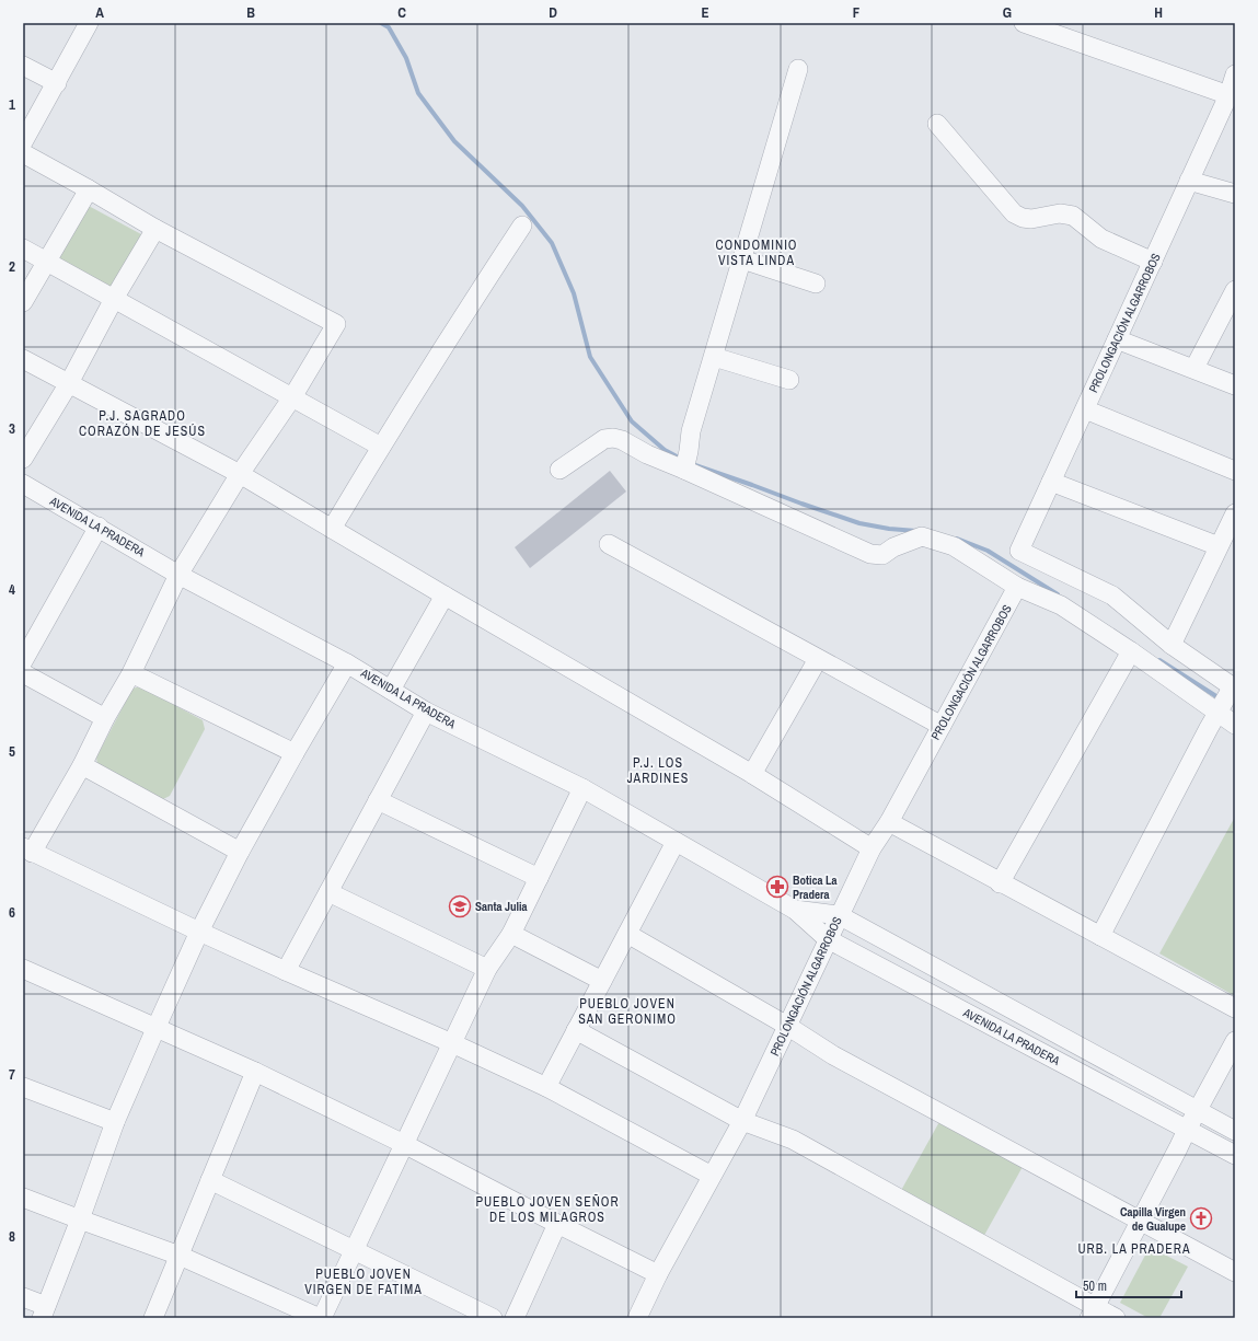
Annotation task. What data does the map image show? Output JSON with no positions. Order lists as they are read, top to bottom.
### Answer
{
  "streets": {
    "street": ["PROLONGACIÓN ALGARROBOS", "AVENIDA LA PRADERA"]
  },
  "crossings": [
    ["PROLONGACIÓN ALGARROBOS", "AVENIDA LA PRADERA"]
  ],
  "districts": [
    "CONDOMINIO VISTA LINDA",
    "P.J. SAGRADO CORAZÓN DE JESÚS",
    "P.J. LOS JARDINES",
    "PUEBLO JOVEN SAN GERONIMO",
    "PUEBLO JOVEN SEÑOR DE LOS MILAGROS",
    "URB. LA PRADERA",
    "PUEBLO JOVEN VIRGEN DE FATIMA"
  ],
  "places": {
    "pharmacy": ["Botica La Pradera"],
    "school or university": ["Santa Julia"],
    "church": ["Capilla Virgen de Gualupe"]
  },
  "scale_bar": "50 m",
  "grid": {
    "columns": [
      "A",
      "B",
      "C",
      "D",
      "E",
      "F",
      "G",
      "H"
    ],
    "rows": [
      "1",
      "2",
      "3",
      "4",
      "5",
      "6",
      "7",
      "8"
    ]
  }
}
